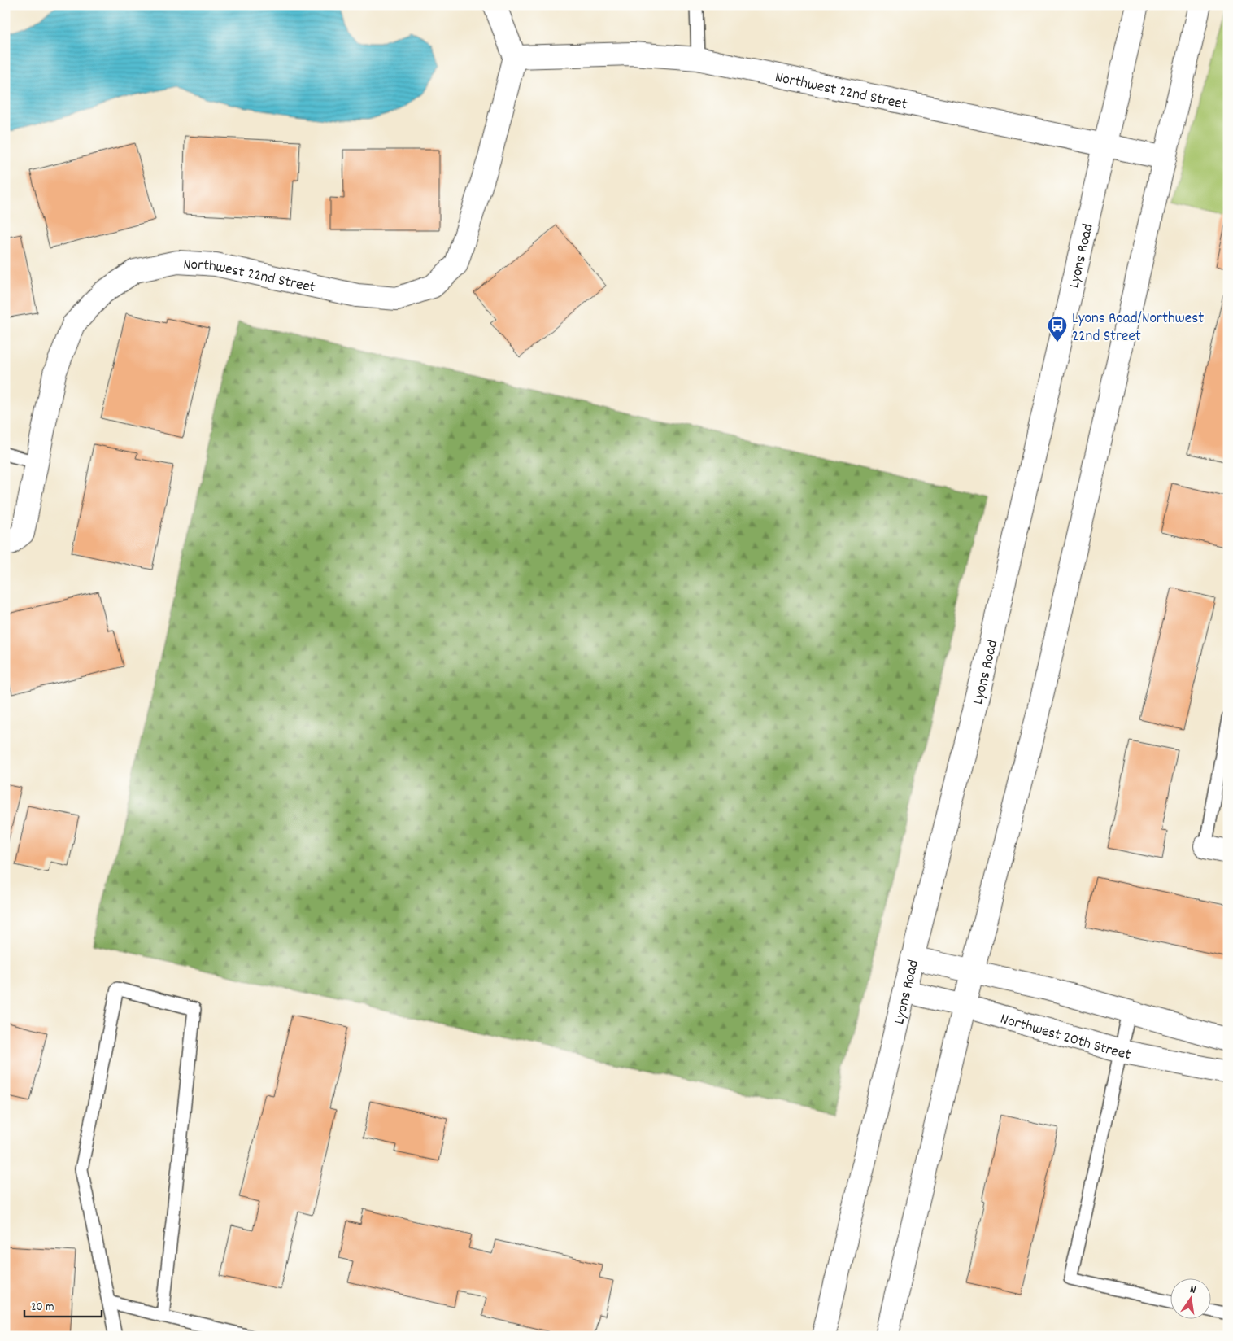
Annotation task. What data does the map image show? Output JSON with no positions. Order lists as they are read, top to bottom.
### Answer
{
  "streets": {
    "main road": ["Northwest 22nd Street", "Lyons Road", "Northwest 20th Street"]
  },
  "crossings": [
    ["Northwest 22nd Street", "Lyons Road"],
    ["Lyons Road", "Northwest 20th Street"]
  ],
  "places": {
    "bus stop": ["Lyons Road/Northwest 22nd Street"]
  },
  "scale_bar": "20 m",
  "north": "top"
}
